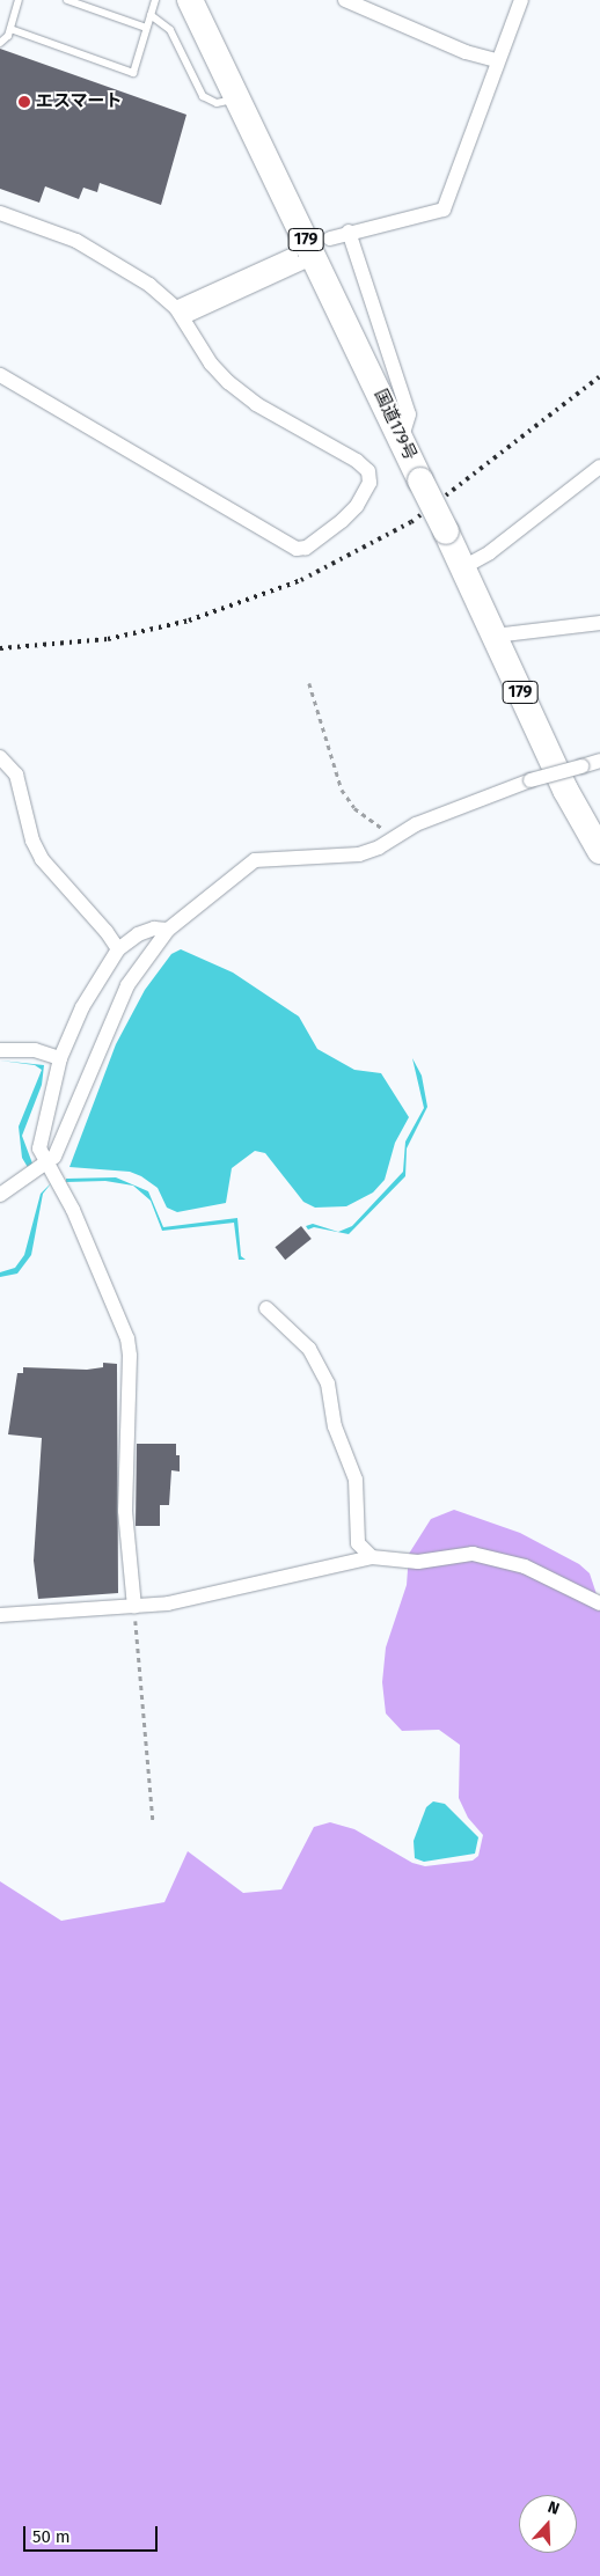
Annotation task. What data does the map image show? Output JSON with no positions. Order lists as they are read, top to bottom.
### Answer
{
  "streets": {
    "highway": ["179", "国道179号"]
  },
  "places": ["エスマート"],
  "scale_bar": "50 m",
  "north": "top"
}
